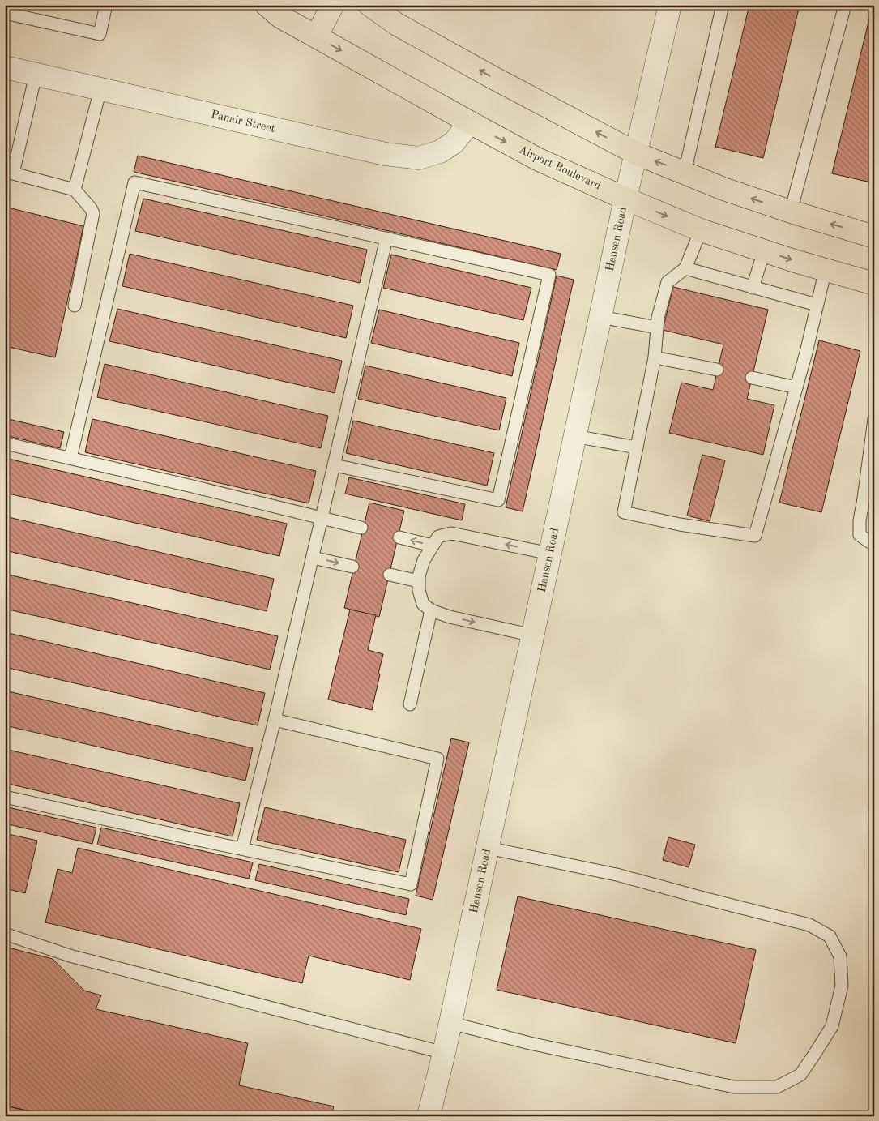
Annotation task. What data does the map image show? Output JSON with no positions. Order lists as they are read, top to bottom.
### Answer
{
  "streets": {
    "main road": ["Airport Boulevard"],
    "street": ["Panair Street", "Hansen Road"]
  },
  "crossings": [
    ["Panair Street", "Airport Boulevard"],
    ["Airport Boulevard", "Hansen Road"]
  ]
}
